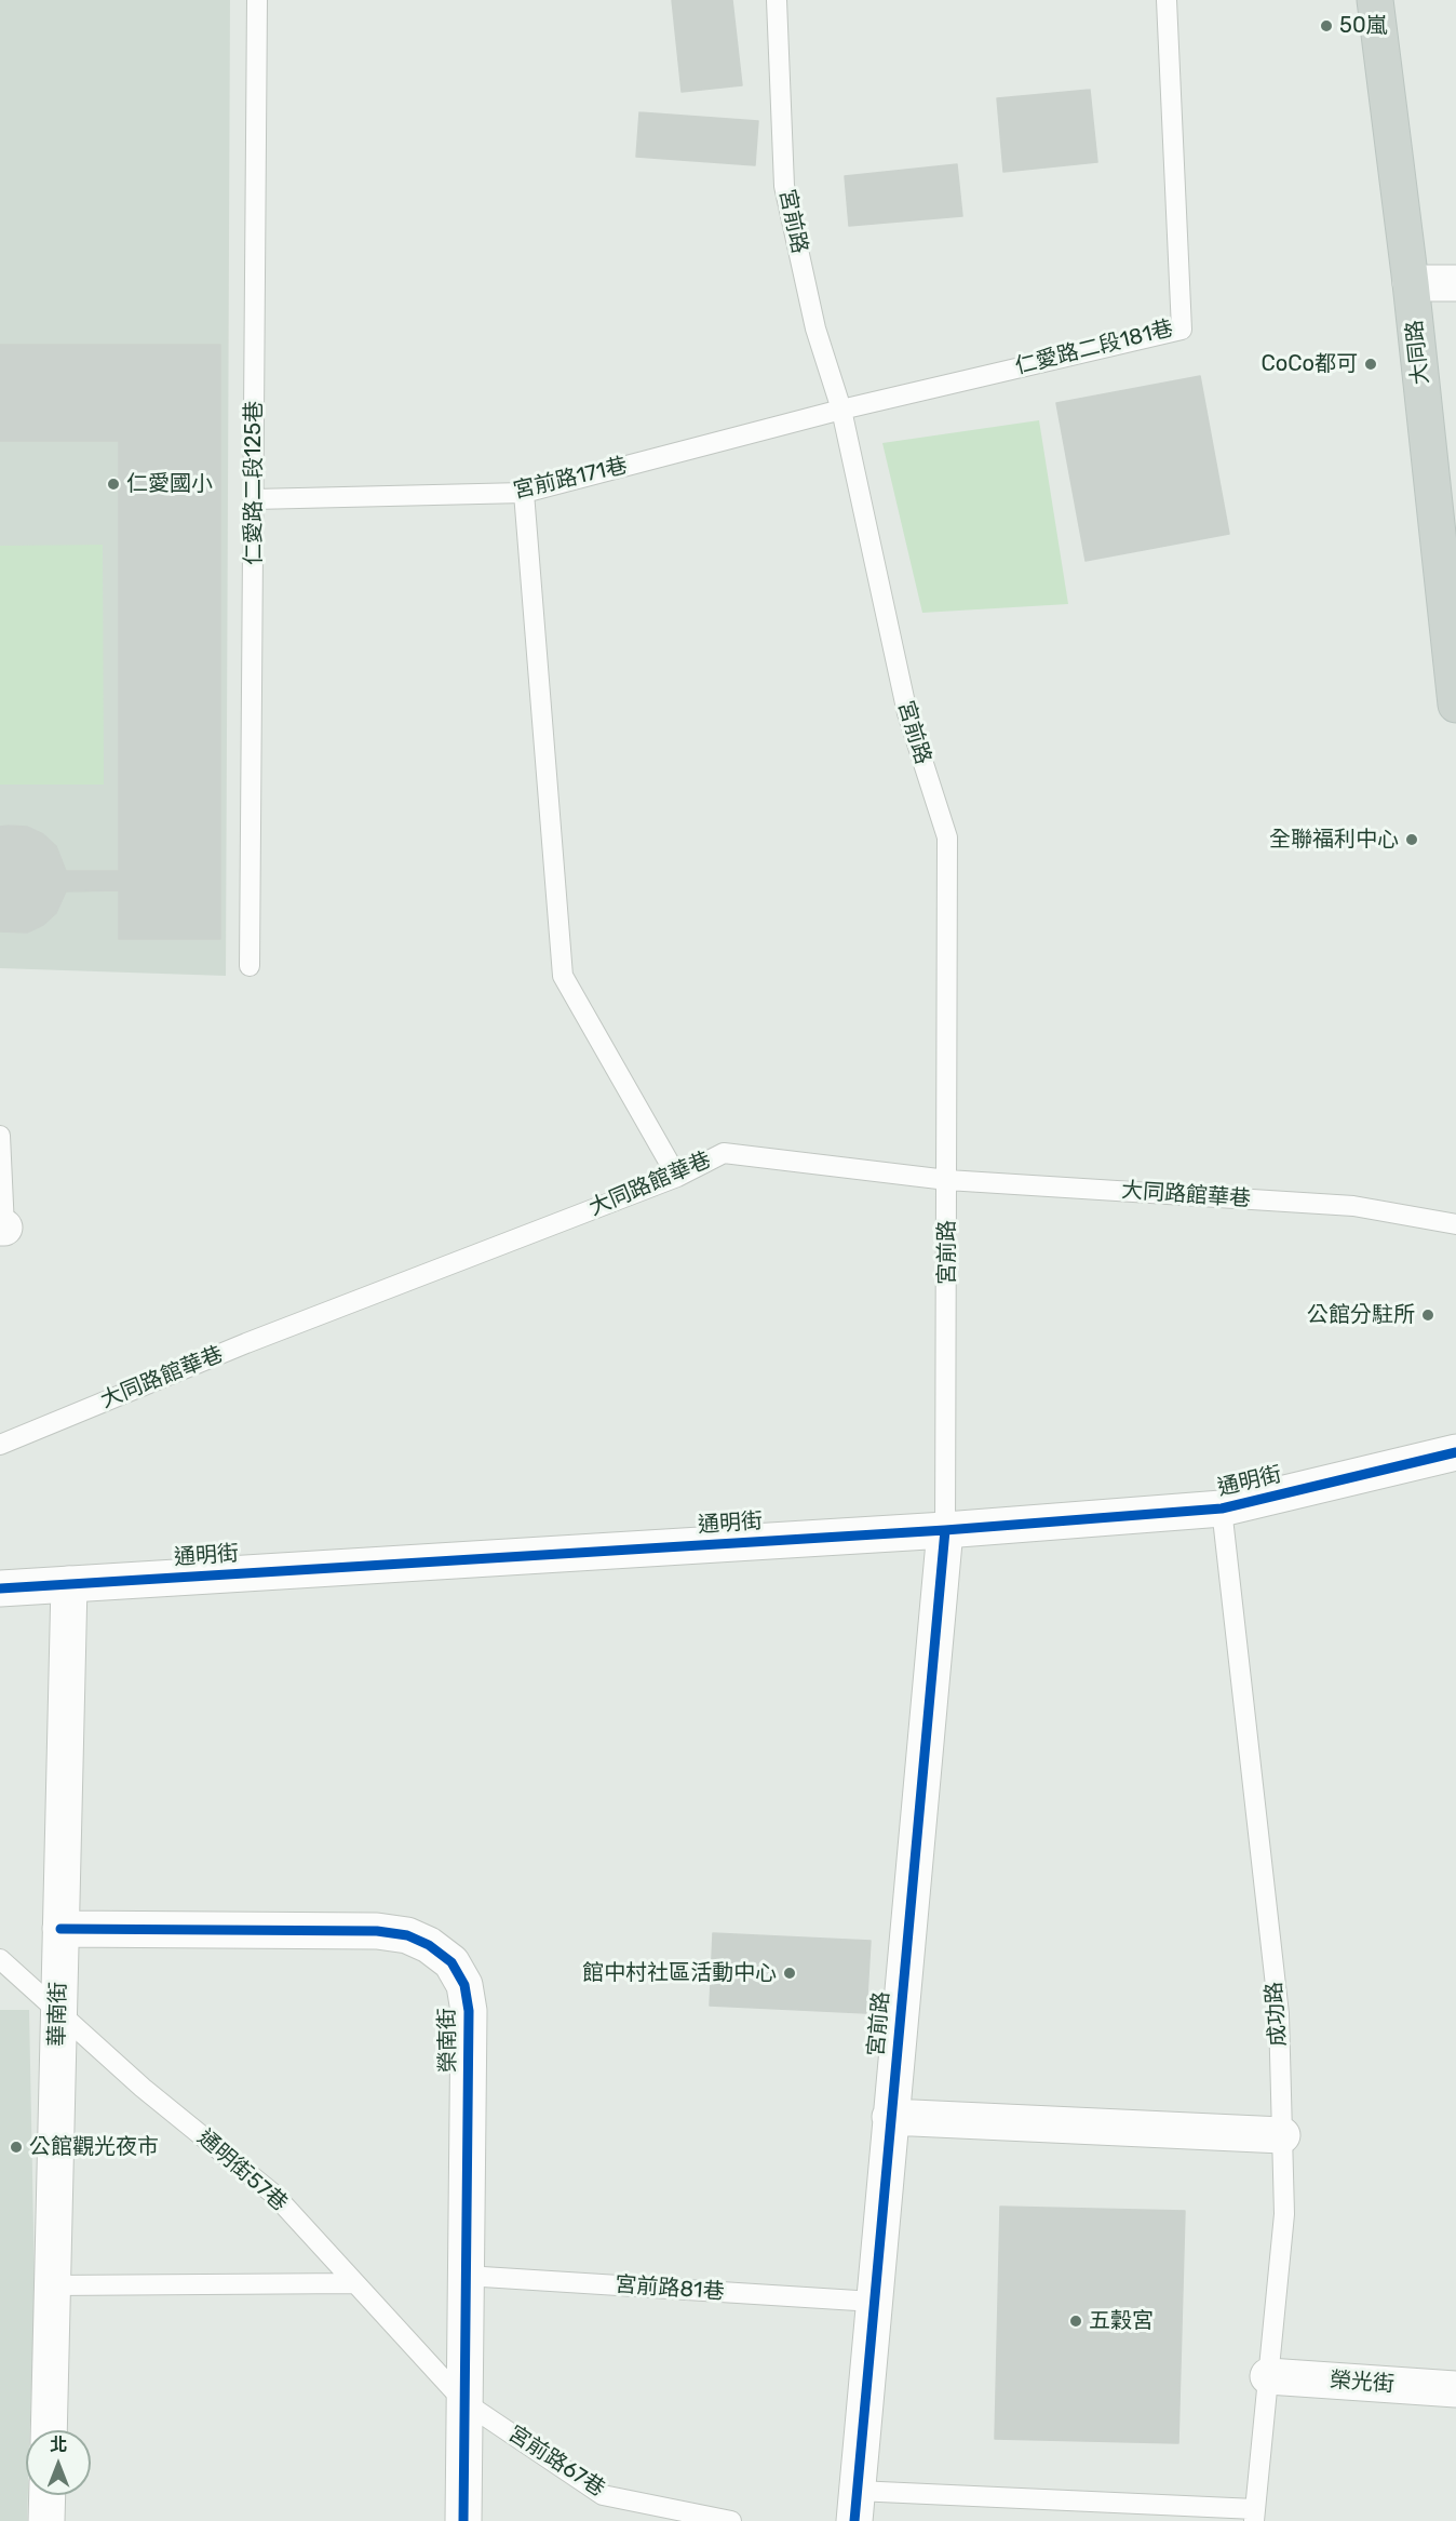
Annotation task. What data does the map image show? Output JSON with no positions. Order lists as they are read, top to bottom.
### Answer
{
  "streets": {
    "main road": ["大同路"],
    "street": [
      "宮前路",
      "通明街",
      "華南街",
      "榮南街",
      "榮光街"
    ],
    "lane": [
      "仁愛路二段181巷",
      "宮前路171巷",
      "仁愛路二段125巷",
      "大同路館華巷",
      "成功路",
      "通明街57巷",
      "宮前路81巷",
      "宮前路67巷"
    ]
  },
  "crossings": [
    ["宮前路", "仁愛路二段181巷"],
    ["宮前路", "宮前路171巷"],
    ["宮前路", "大同路館華巷"],
    ["宮前路", "通明街"],
    ["宮前路", "宮前路81巷"],
    ["仁愛路二段181巷", "宮前路171巷"],
    ["宮前路171巷", "仁愛路二段125巷"],
    ["通明街", "華南街"],
    ["通明街", "成功路"],
    ["華南街", "榮南街"],
    ["華南街", "通明街57巷"],
    ["成功路", "榮光街"],
    ["榮南街", "通明街57巷"],
    ["榮南街", "宮前路81巷"],
    ["榮南街", "宮前路67巷"],
    ["通明街57巷", "宮前路67巷"]
  ],
  "places": [
    "50嵐",
    "CoCo都可",
    "仁愛國小",
    "全聯福利中心",
    "公館分駐所",
    "館中村社區活動中心",
    "公館觀光夜市",
    "五穀宮"
  ],
  "north": "top"
}
